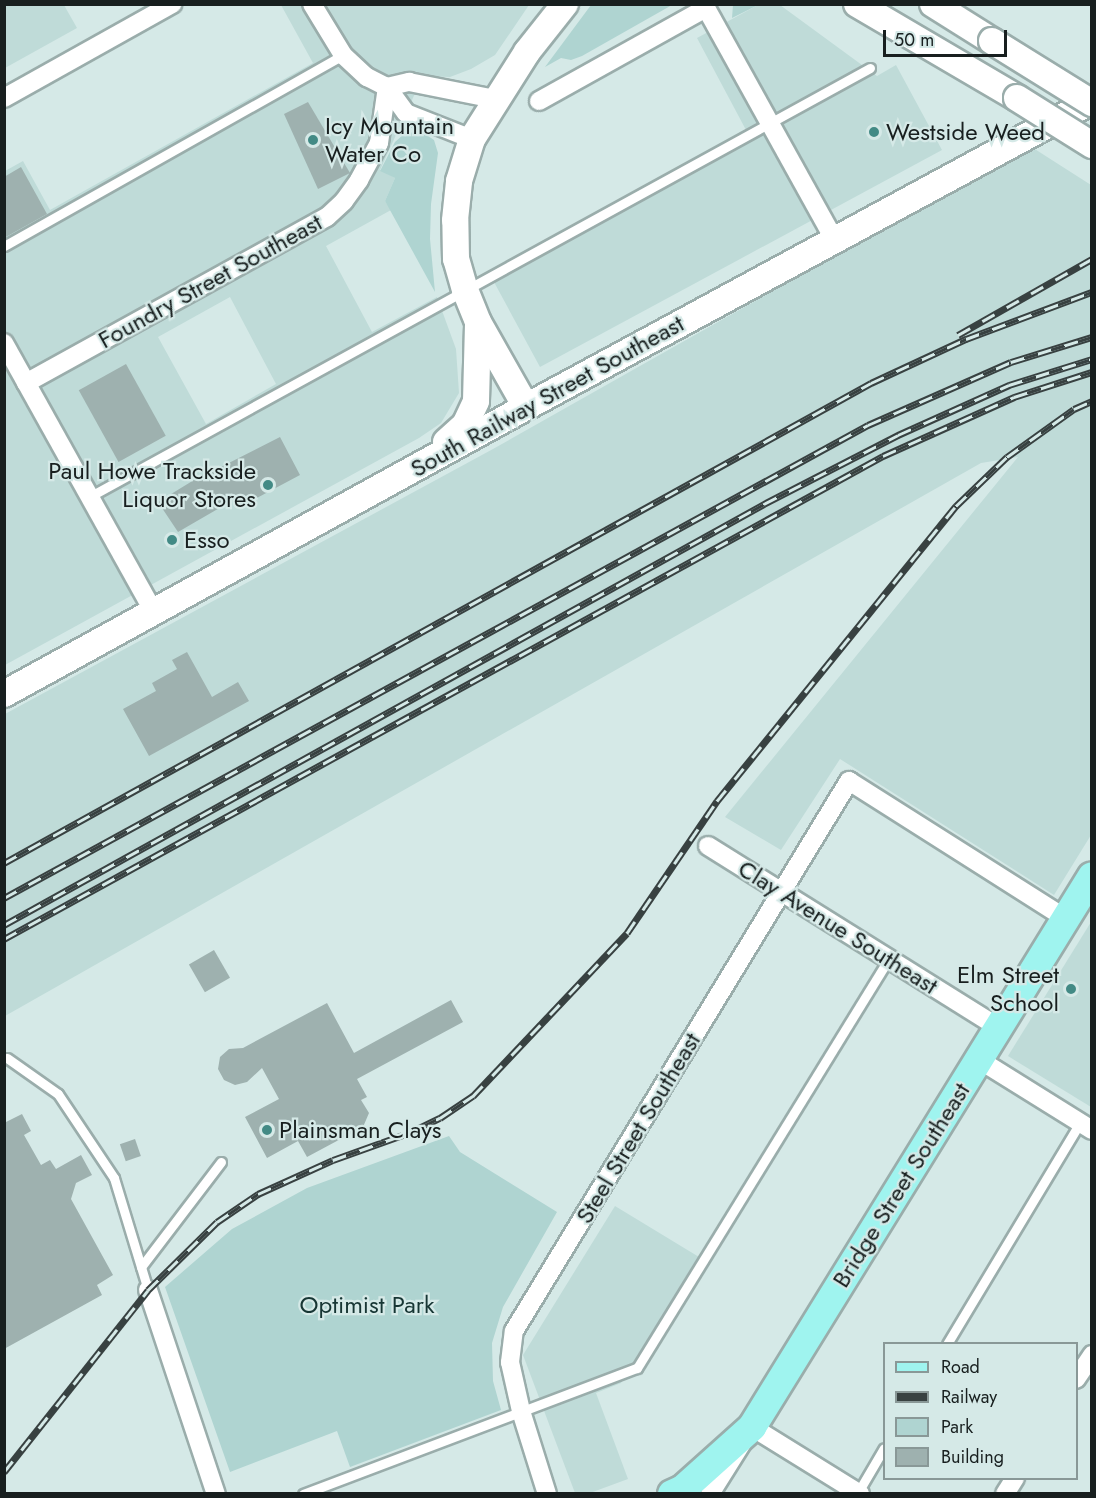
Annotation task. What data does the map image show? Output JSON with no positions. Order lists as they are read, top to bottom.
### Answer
{
  "streets": {
    "main road": ["Bridge Street Southeast"],
    "street": [
      "Foundry Street Southeast",
      "South Railway Street Southeast",
      "Clay Avenue Southeast",
      "Steel Street Southeast"
    ]
  },
  "crossings": [
    ["Clay Avenue Southeast", "Steel Street Southeast"],
    ["Clay Avenue Southeast", "Bridge Street Southeast"],
    ["Steel Street Southeast", "Bridge Street Southeast"]
  ],
  "parks": ["Optimist Park"],
  "places": [
    "Westside Weed",
    "Icy Mountain Water Co",
    "Paul Howe Trackside Liquor Stores",
    "Esso",
    "Elm Street School",
    "Plainsman Clays"
  ],
  "legend": [
    "Road",
    "Railway",
    "Park",
    "Building"
  ],
  "scale_bar": "50 m"
}
